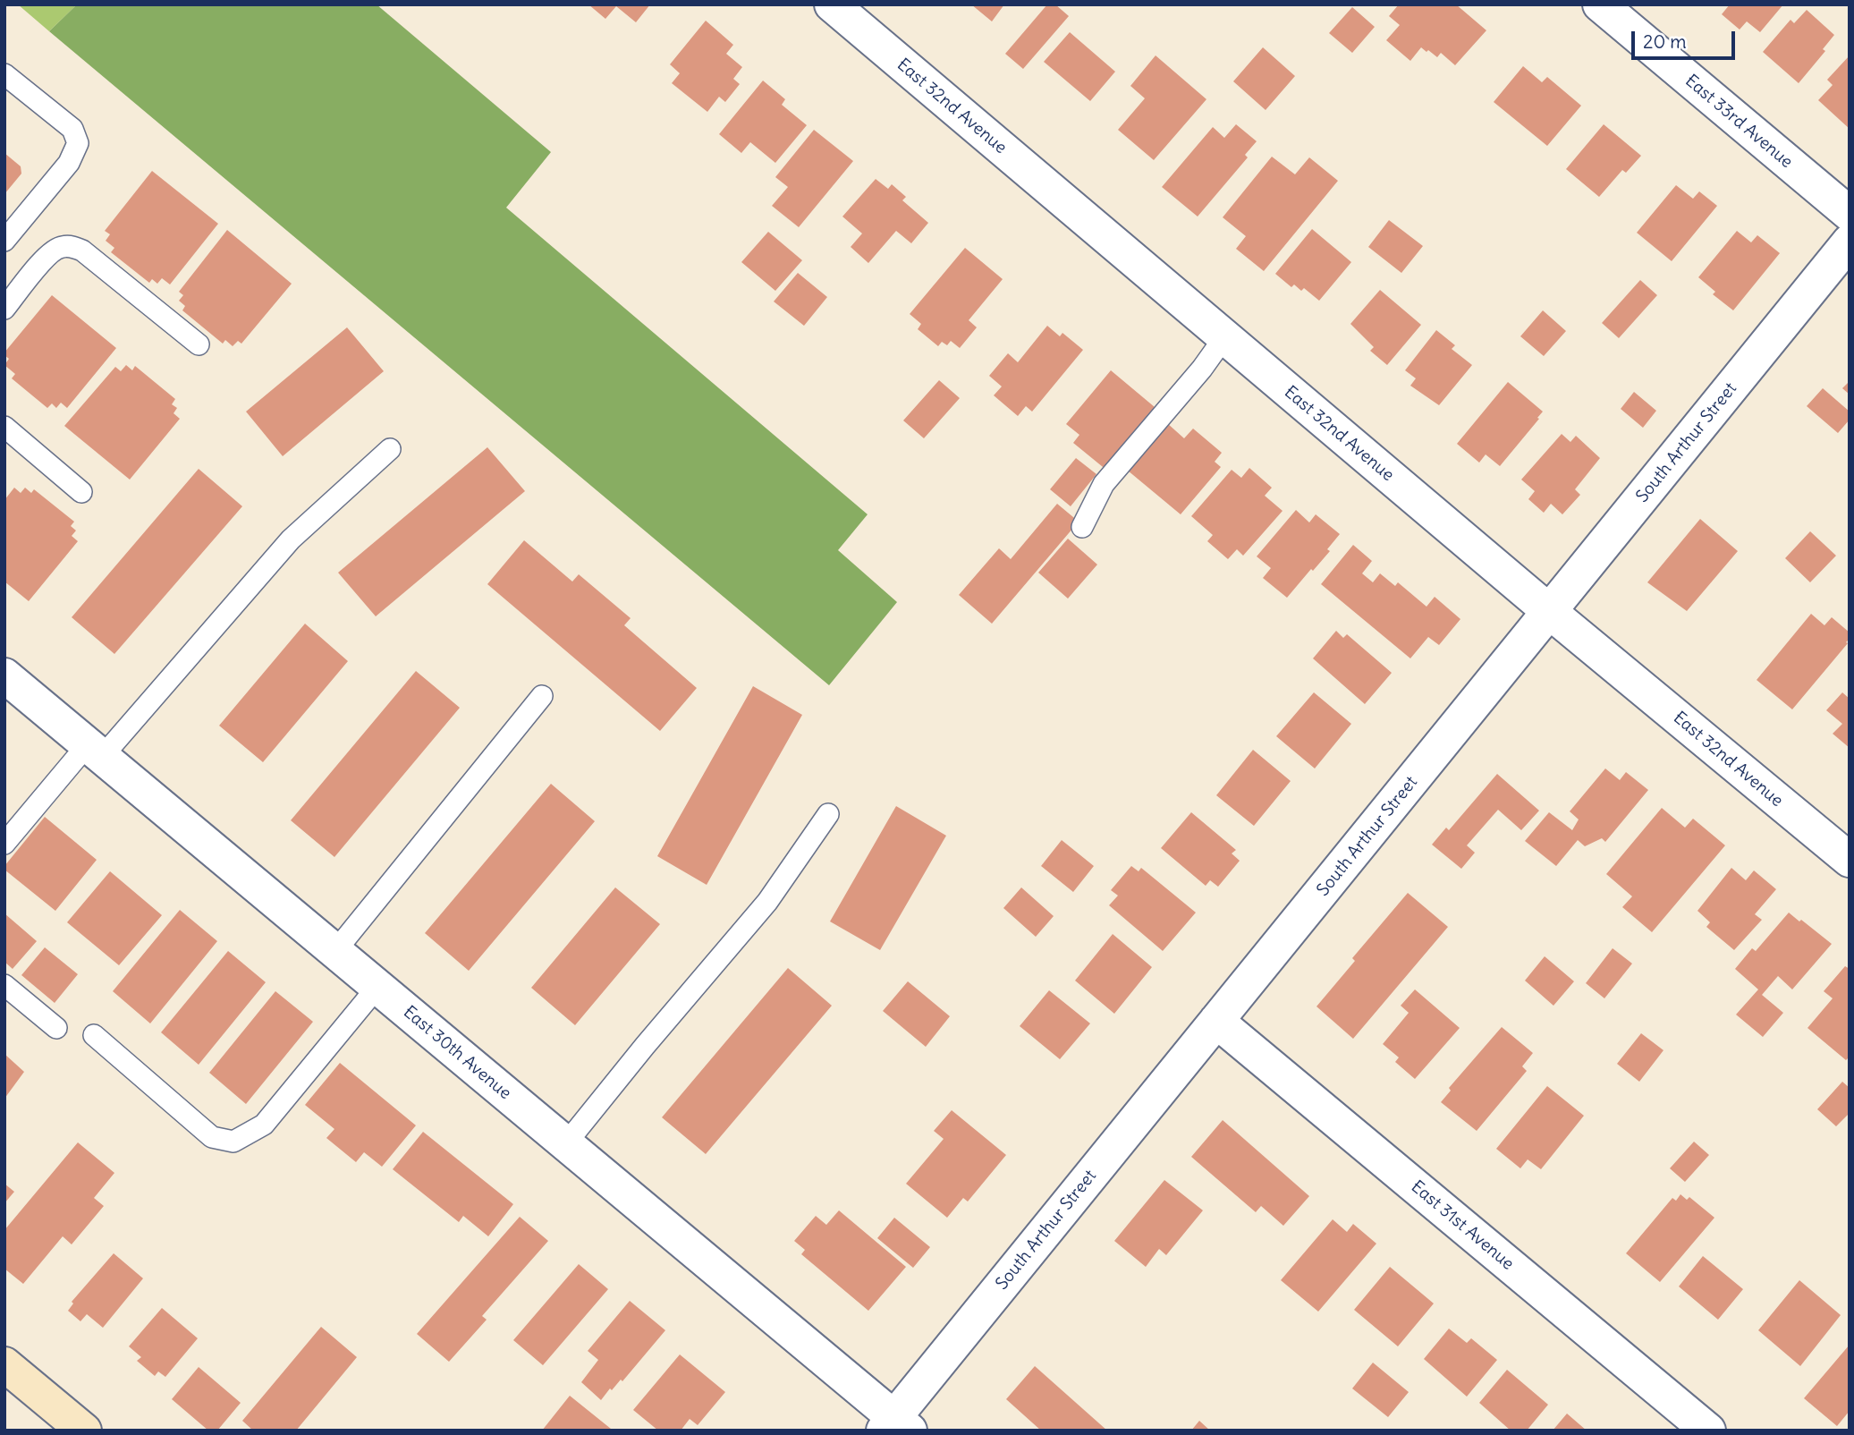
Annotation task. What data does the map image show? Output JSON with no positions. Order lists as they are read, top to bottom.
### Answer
{
  "streets": {
    "street": [
      "East 32nd Avenue",
      "East 33rd Avenue",
      "South Arthur Street",
      "East 30th Avenue",
      "East 31st Avenue"
    ]
  },
  "crossings": [
    ["East 32nd Avenue", "South Arthur Street"],
    ["South Arthur Street", "East 30th Avenue"],
    ["South Arthur Street", "East 31st Avenue"]
  ],
  "scale_bar": "20 m"
}
